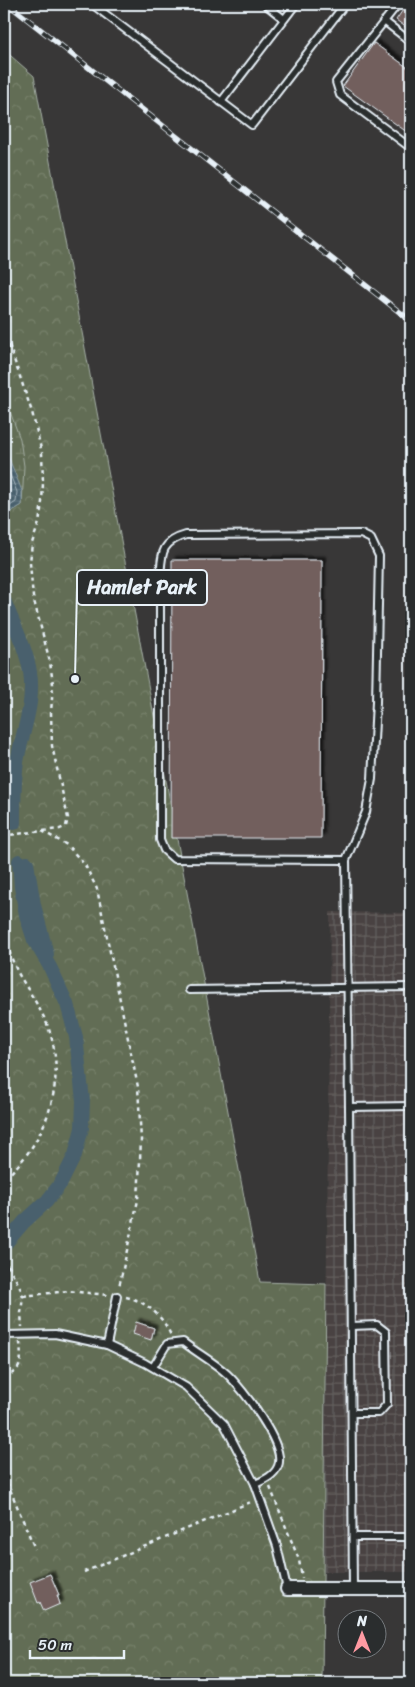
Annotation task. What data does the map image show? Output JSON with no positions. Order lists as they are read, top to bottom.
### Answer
{
  "places": ["Hamlet Park"],
  "scale_bar": "50 m",
  "north": "top"
}
